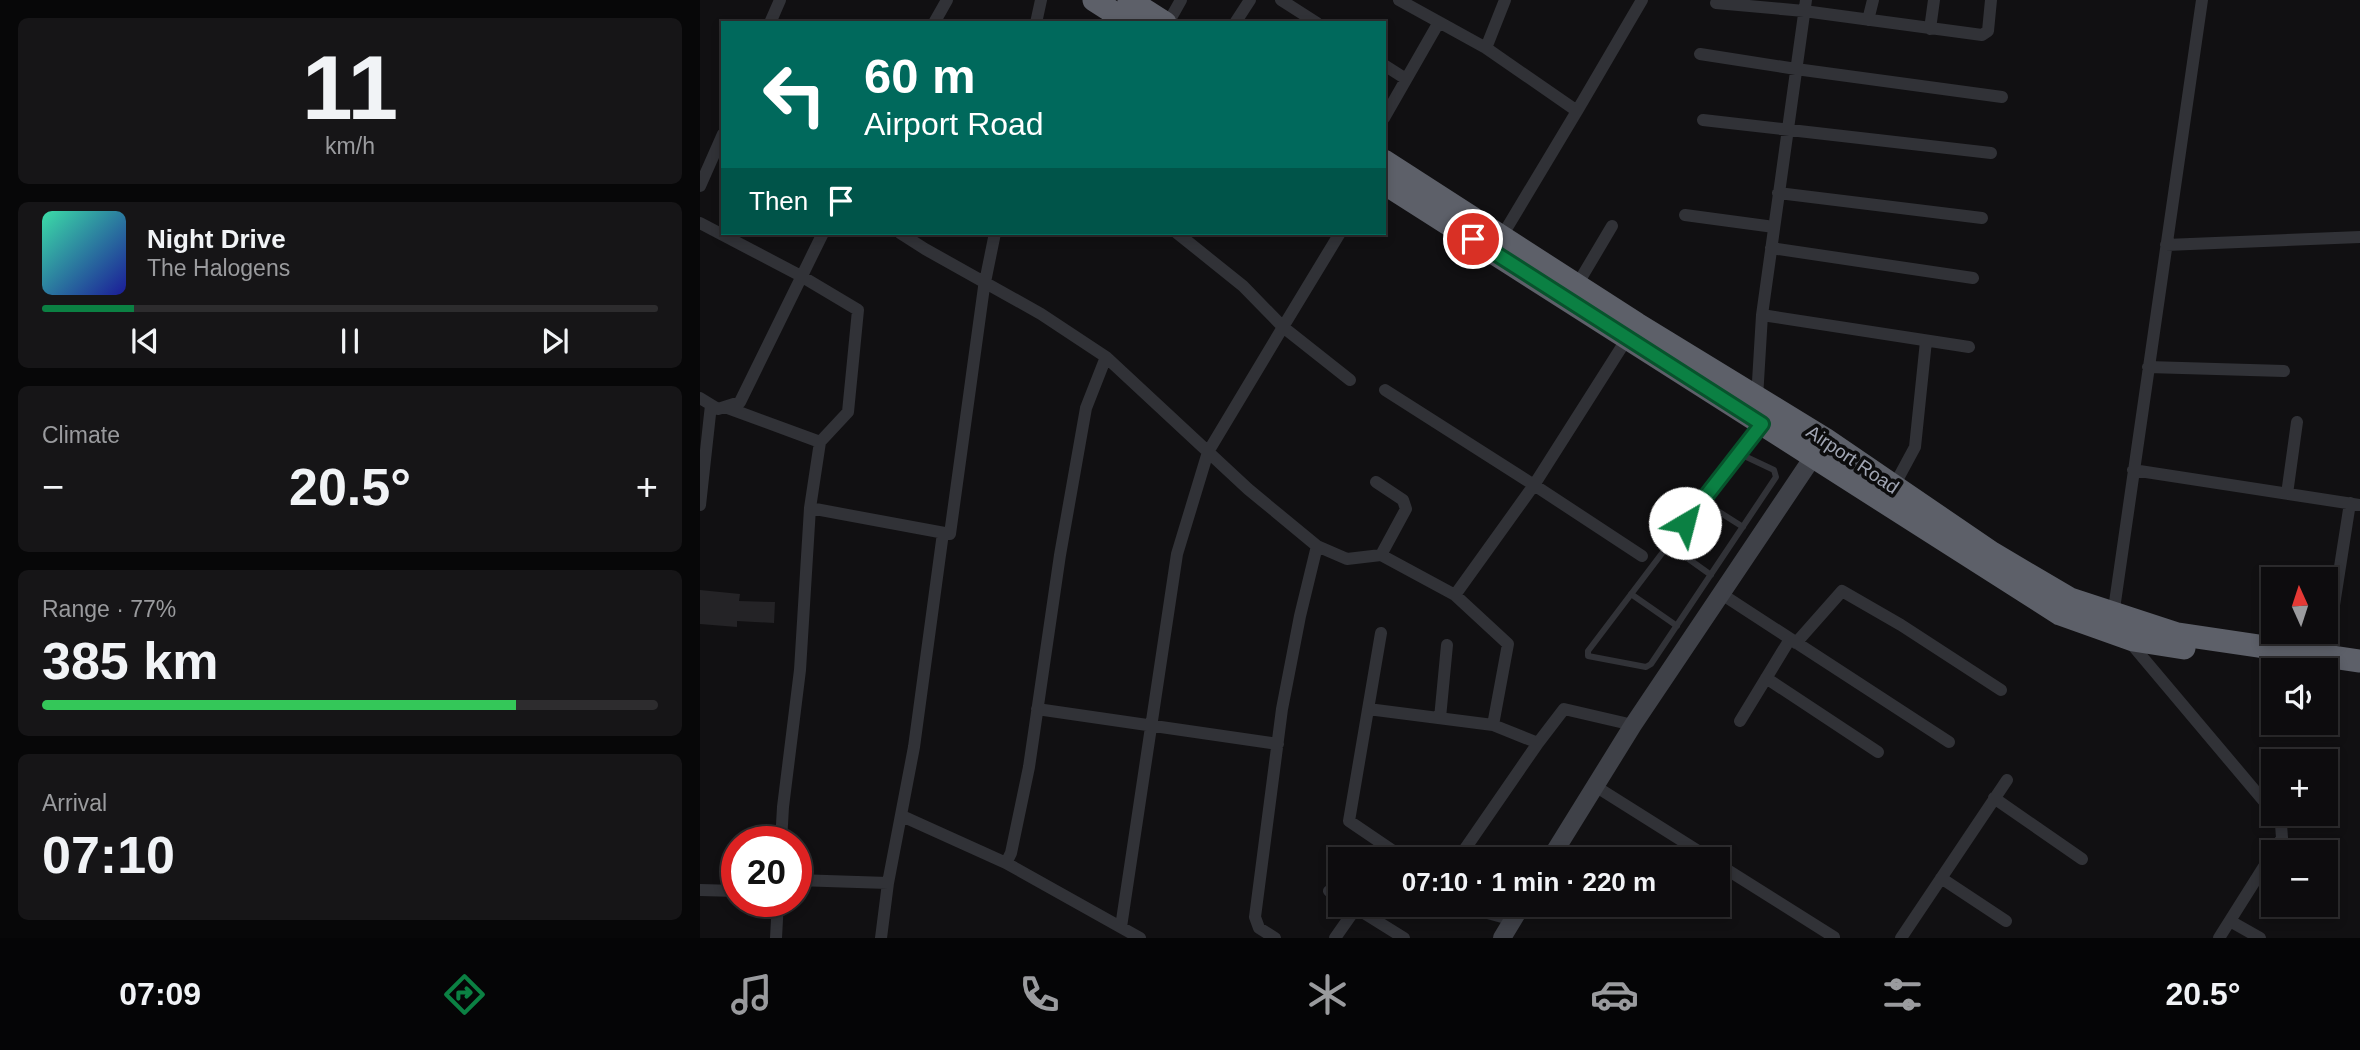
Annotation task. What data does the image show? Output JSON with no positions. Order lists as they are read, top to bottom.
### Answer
{
  "streets": {
    "highway": ["Airport Road"]
  },
  "north": "top",
  "page": {
    "tile": [
      ["11", "km/h"],
      "Climate",
      ["Range · 77%", "385 km"],
      ["Arrival", "07:10"]
    ],
    "turn": ["60 m", "Airport Road"],
    "then": "Then",
    "song": ["Night Drive", "The Halogens"],
    "heat": ["−", "20.5°", "+"],
    "map_buttons": ["+", "−"],
    "limit": "20",
    "trip": "07:10 · 1 min · 220 m",
    "tabs": ["07:09", "20.5°"]
  }
}
